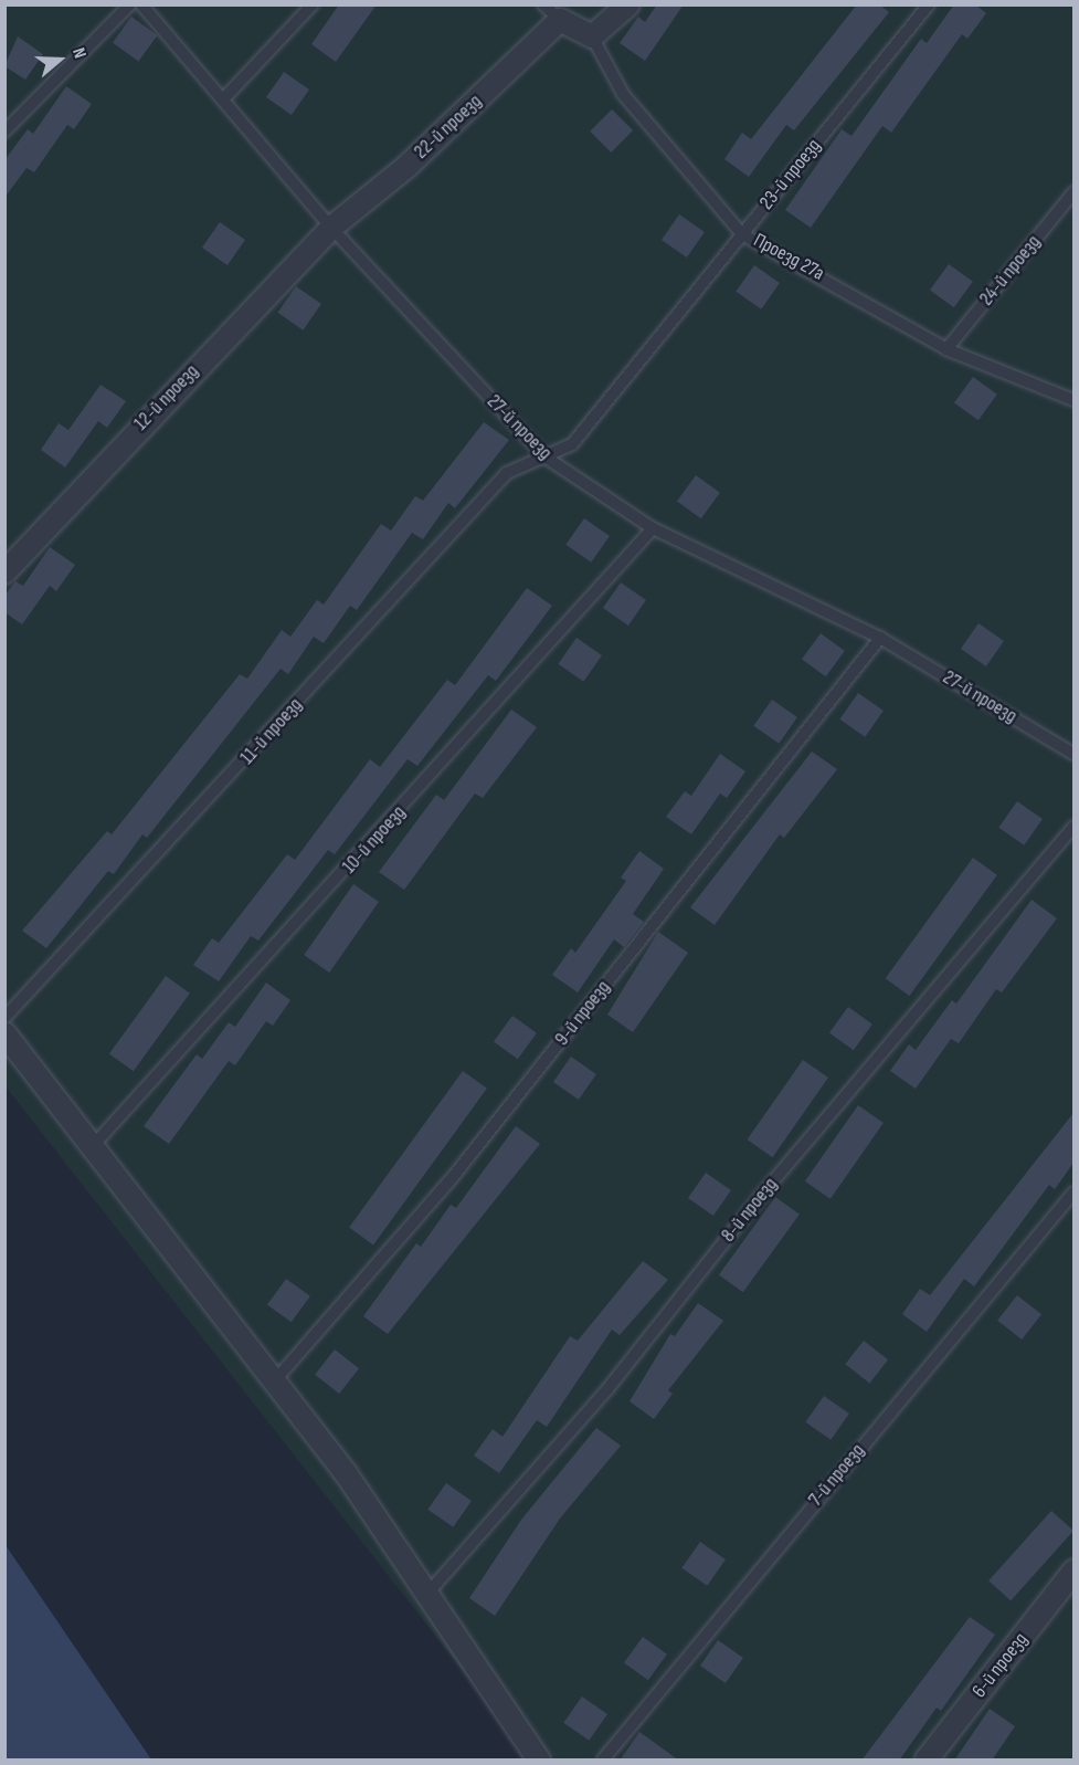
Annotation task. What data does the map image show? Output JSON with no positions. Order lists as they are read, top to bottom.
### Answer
{
  "streets": {
    "street": ["22-й проезд", "12-й проезд", "6-й проезд"],
    "lane": [
      "23-й проезд",
      "Проезд 27а",
      "24-й проезд",
      "27-й проезд",
      "11-й проезд",
      "10-й проезд",
      "9-й проезд",
      "8-й проезд",
      "7-й проезд"
    ]
  },
  "crossings": [
    ["22-й проезд", "12-й проезд"],
    ["22-й проезд", "27-й проезд"],
    ["23-й проезд", "Проезд 27а"],
    ["23-й проезд", "27-й проезд"],
    ["23-й проезд", "11-й проезд"],
    ["Проезд 27а", "24-й проезд"],
    ["12-й проезд", "27-й проезд"],
    ["27-й проезд", "11-й проезд"],
    ["27-й проезд", "10-й проезд"],
    ["27-й проезд", "9-й проезд"]
  ],
  "north": "right"
}
